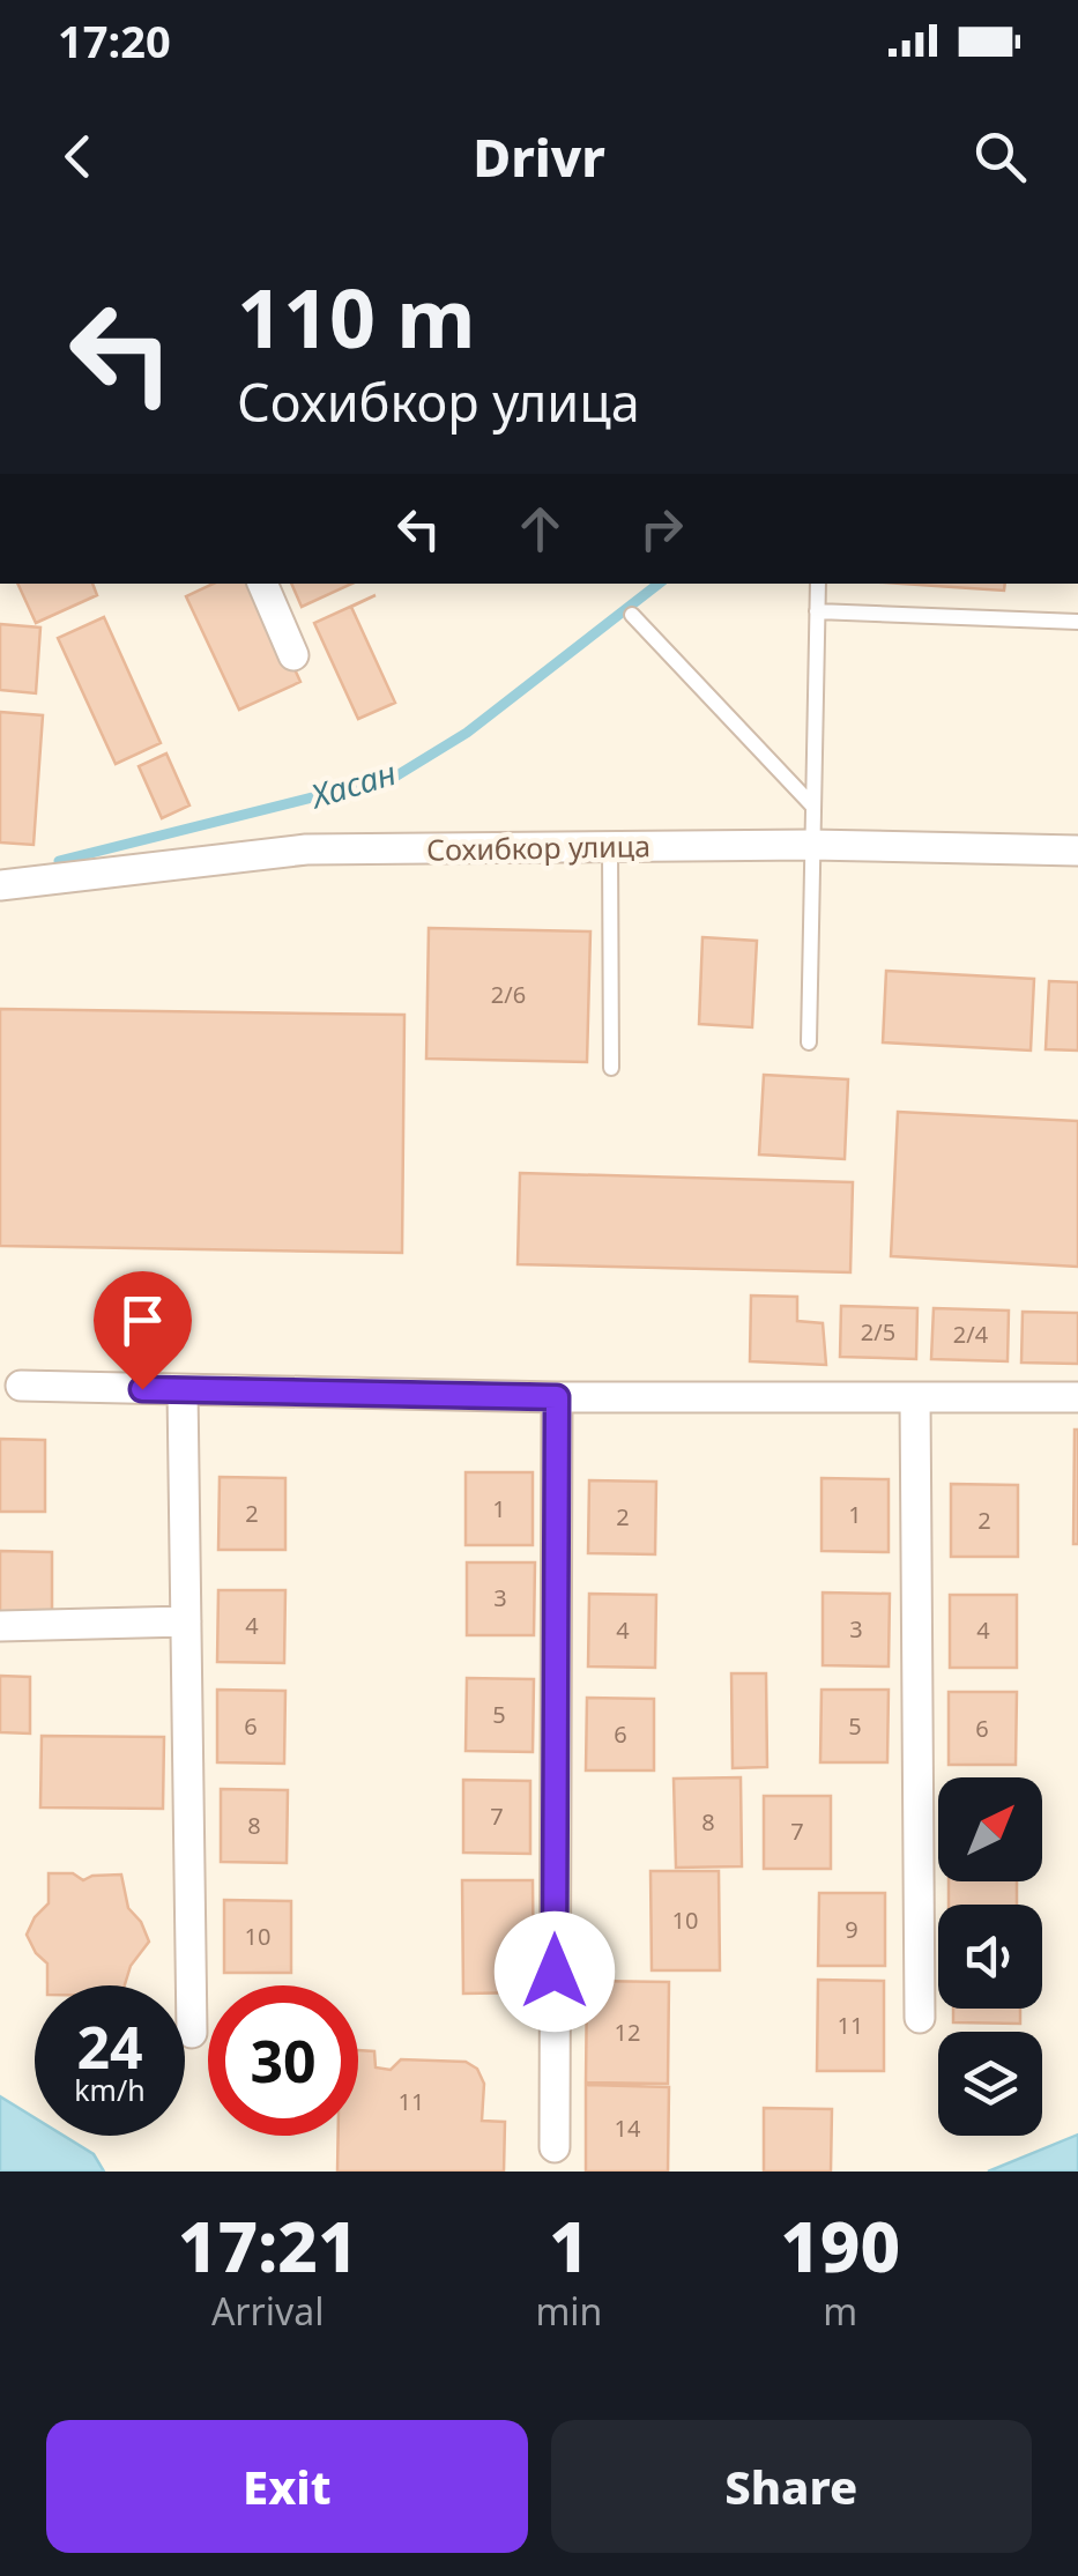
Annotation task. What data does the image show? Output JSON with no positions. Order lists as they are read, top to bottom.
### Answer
{
  "streets": {
    "street": ["Сохибкор улица"]
  },
  "water": ["Хасан"],
  "house_numbers": [
    "2/6",
    "2/5",
    "2/4",
    "1",
    "2",
    "1",
    "2",
    "2",
    "3",
    "4",
    "3",
    "4",
    "4",
    "5",
    "6",
    "5",
    "6",
    "6",
    "7",
    "8",
    "8",
    "7",
    "10",
    "9",
    "10",
    "11",
    "12",
    "11",
    "14"
  ],
  "north": "top right",
  "page": {
    "status": "17:20",
    "header": "Drivr",
    "turn": ["110 m", "Сохибкор улица"],
    "speed": "24 km/h",
    "limit": "30",
    "eta": [
      "17:21",
      "Arrival",
      "1",
      "min",
      "190",
      "m"
    ],
    "buttons": ["Exit", "Share"]
  }
}
